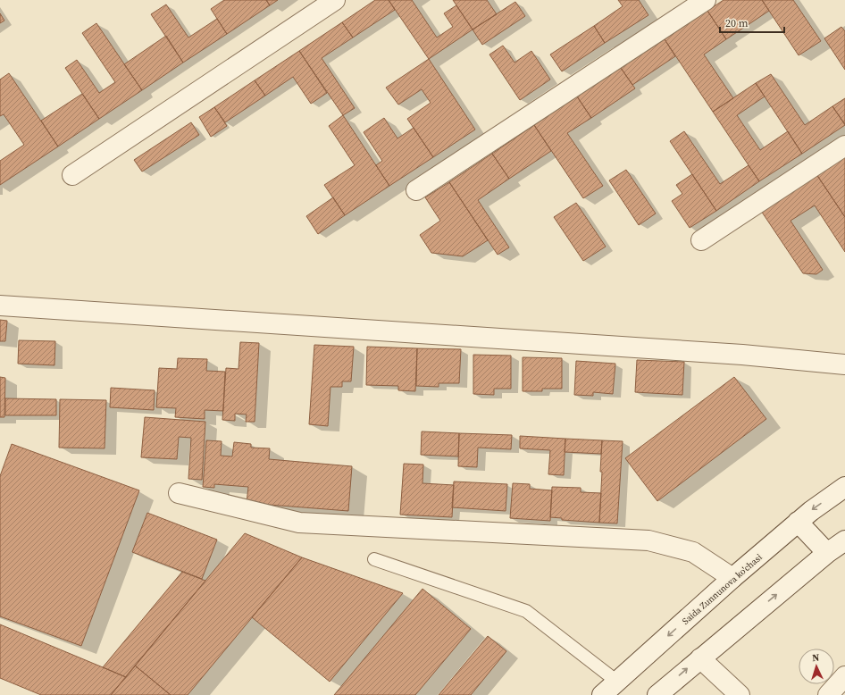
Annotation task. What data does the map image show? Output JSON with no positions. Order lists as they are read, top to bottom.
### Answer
{
  "streets": {
    "street": ["Saida Zunnunova ko'chasi"]
  },
  "scale_bar": "20 m",
  "north": "top"
}
